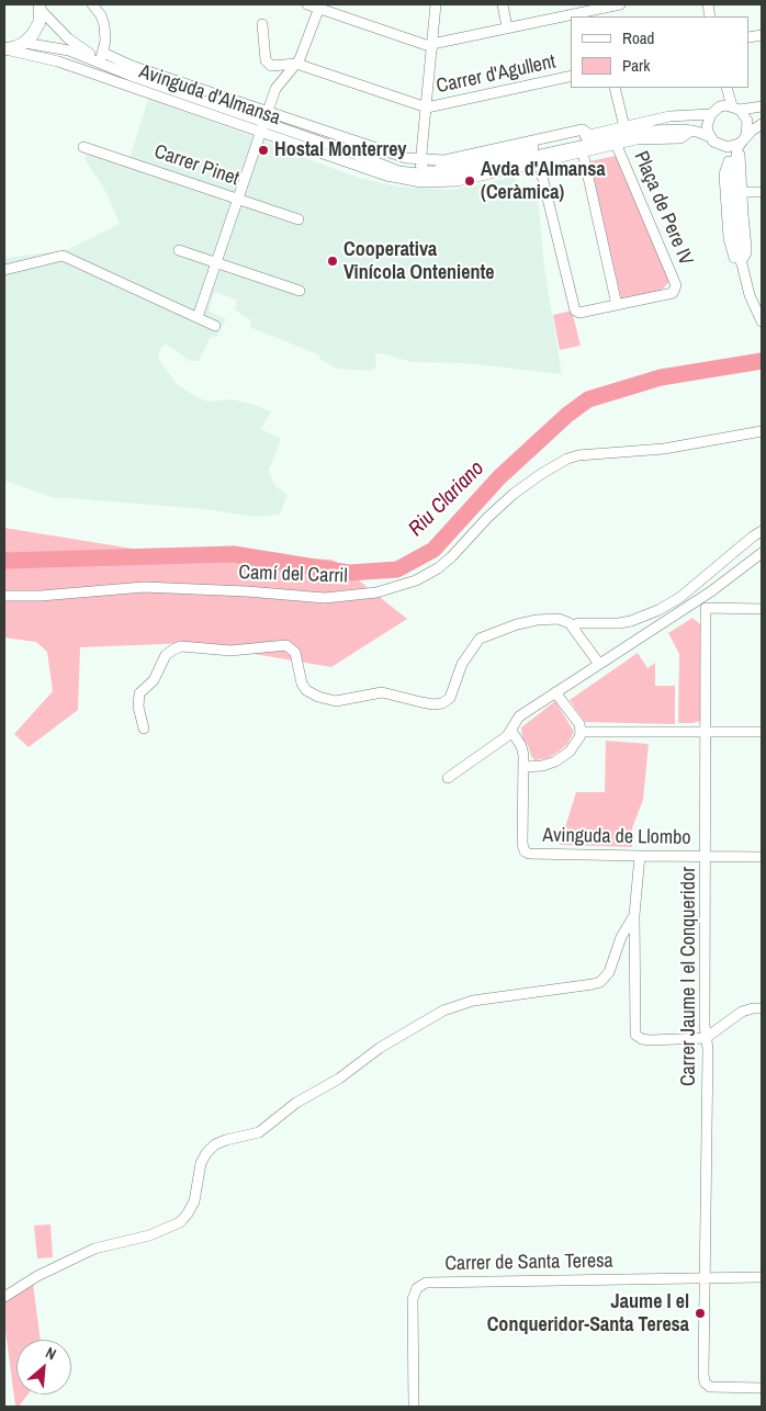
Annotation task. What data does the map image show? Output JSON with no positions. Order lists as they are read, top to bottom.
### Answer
{
  "streets": {
    "street": [
      "Carrer d'Agullent",
      "Avinguda d'Almansa",
      "Carrer Pinet",
      "Plaça de Pere IV",
      "Camí del Carril",
      "Avinguda de Llombo",
      "Carrer Jaume I el Conqueridor",
      "Carrer de Santa Teresa"
    ]
  },
  "crossings": [
    ["Avinguda d'Almansa", "Plaça de Pere IV"],
    ["Avinguda de Llombo", "Carrer Jaume I el Conqueridor"],
    ["Carrer Jaume I el Conqueridor", "Carrer de Santa Teresa"]
  ],
  "water": ["Riu Clariano"],
  "places": [
    "Hostal Monterrey",
    "Avda d'Almansa (Ceràmica)",
    "Cooperativa Vinícola Onteniente",
    "Jaume I el Conqueridor-Santa Teresa"
  ],
  "legend": ["Road", "Park"],
  "north": "top right"
}
